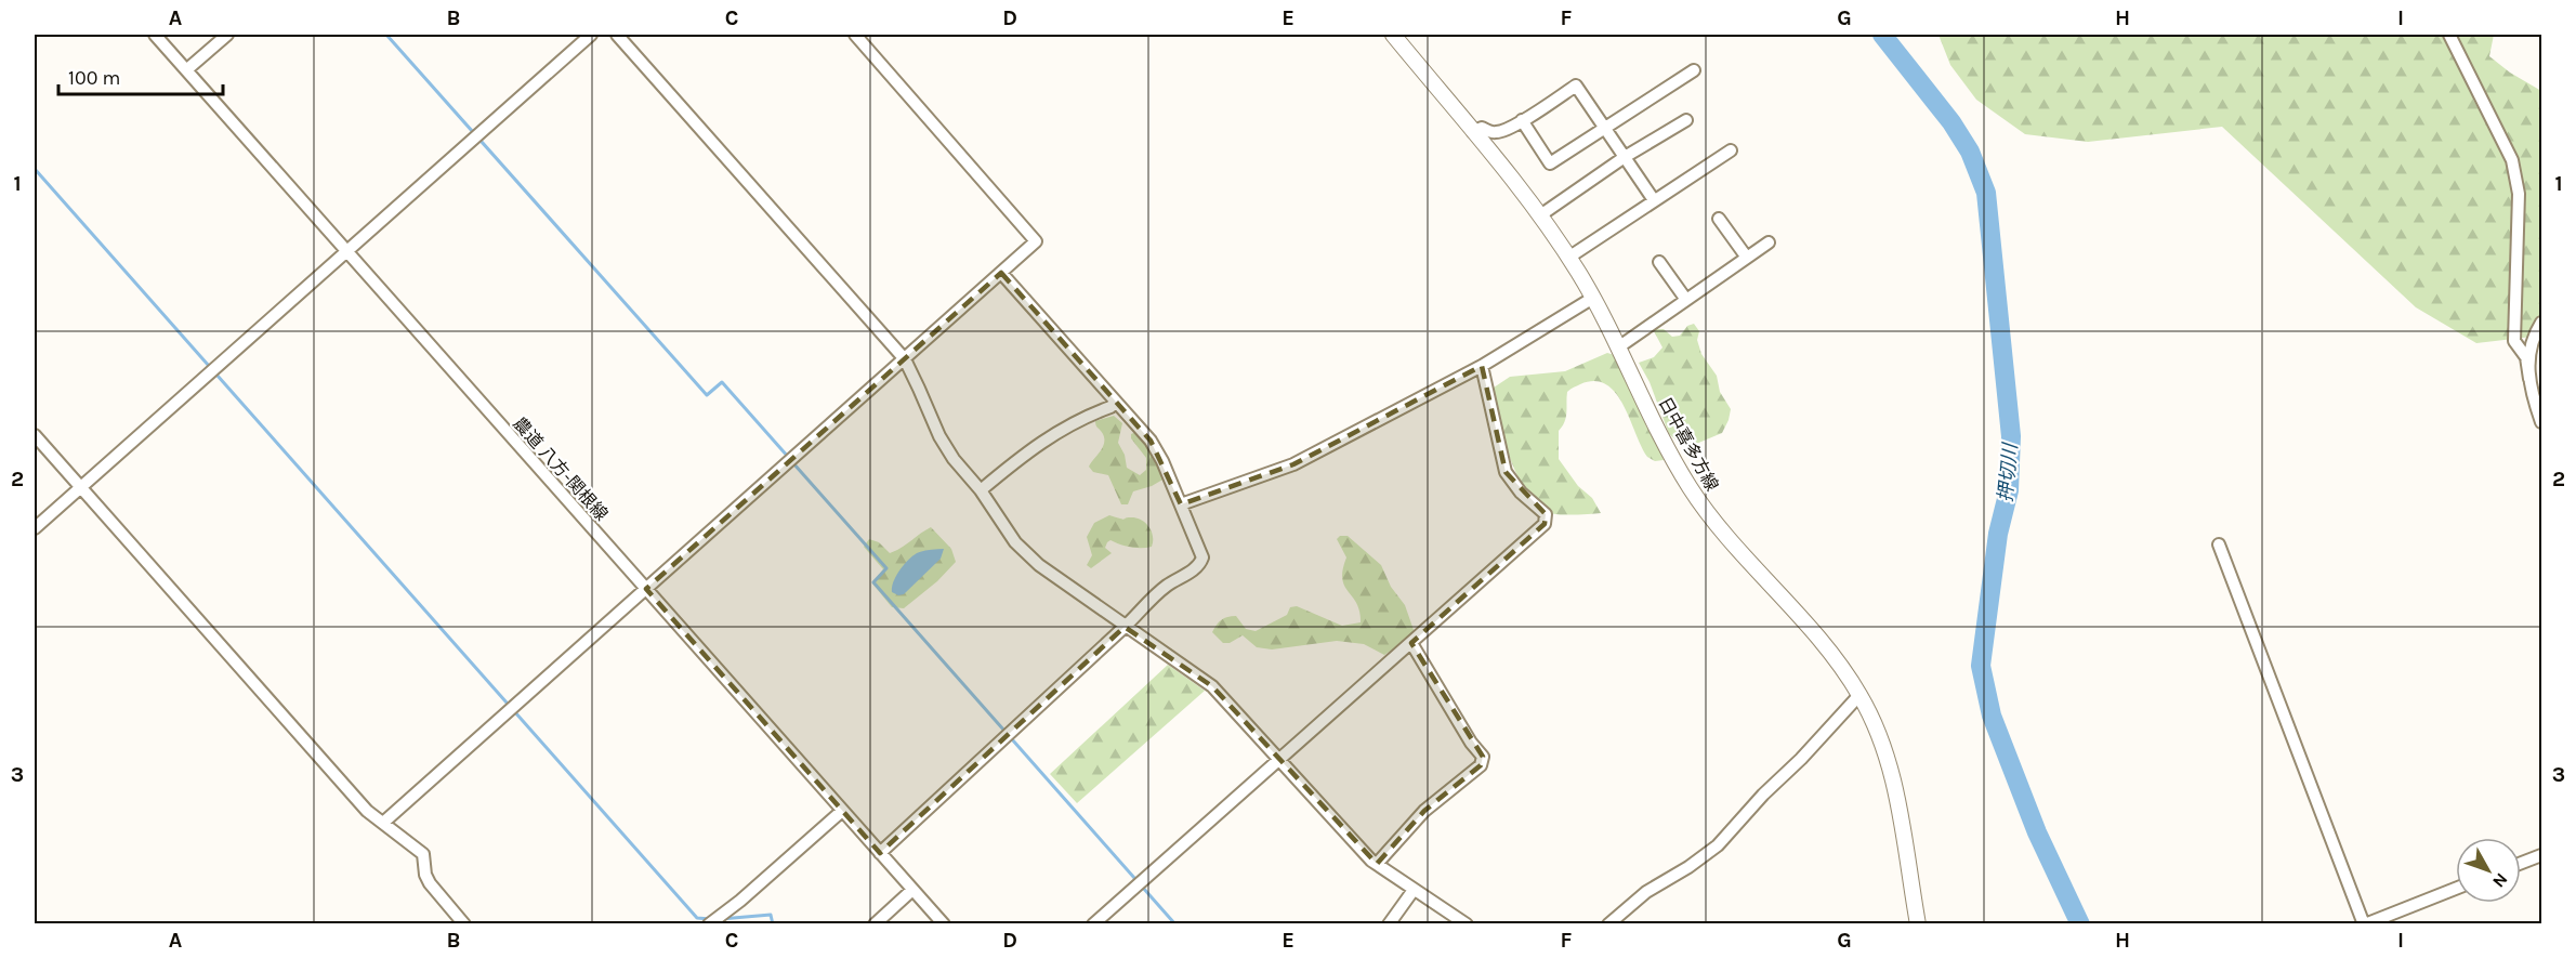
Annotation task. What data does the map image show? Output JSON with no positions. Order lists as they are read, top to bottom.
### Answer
{
  "streets": {
    "main road": ["日中喜多方線"],
    "street": ["農道 八方-関根線"]
  },
  "water": ["押切川"],
  "scale_bar": "100 m",
  "north": "bottom right",
  "grid": {
    "columns": [
      "A",
      "B",
      "C",
      "D",
      "E",
      "F",
      "G",
      "H",
      "I"
    ],
    "rows": ["1", "2", "3"]
  }
}
